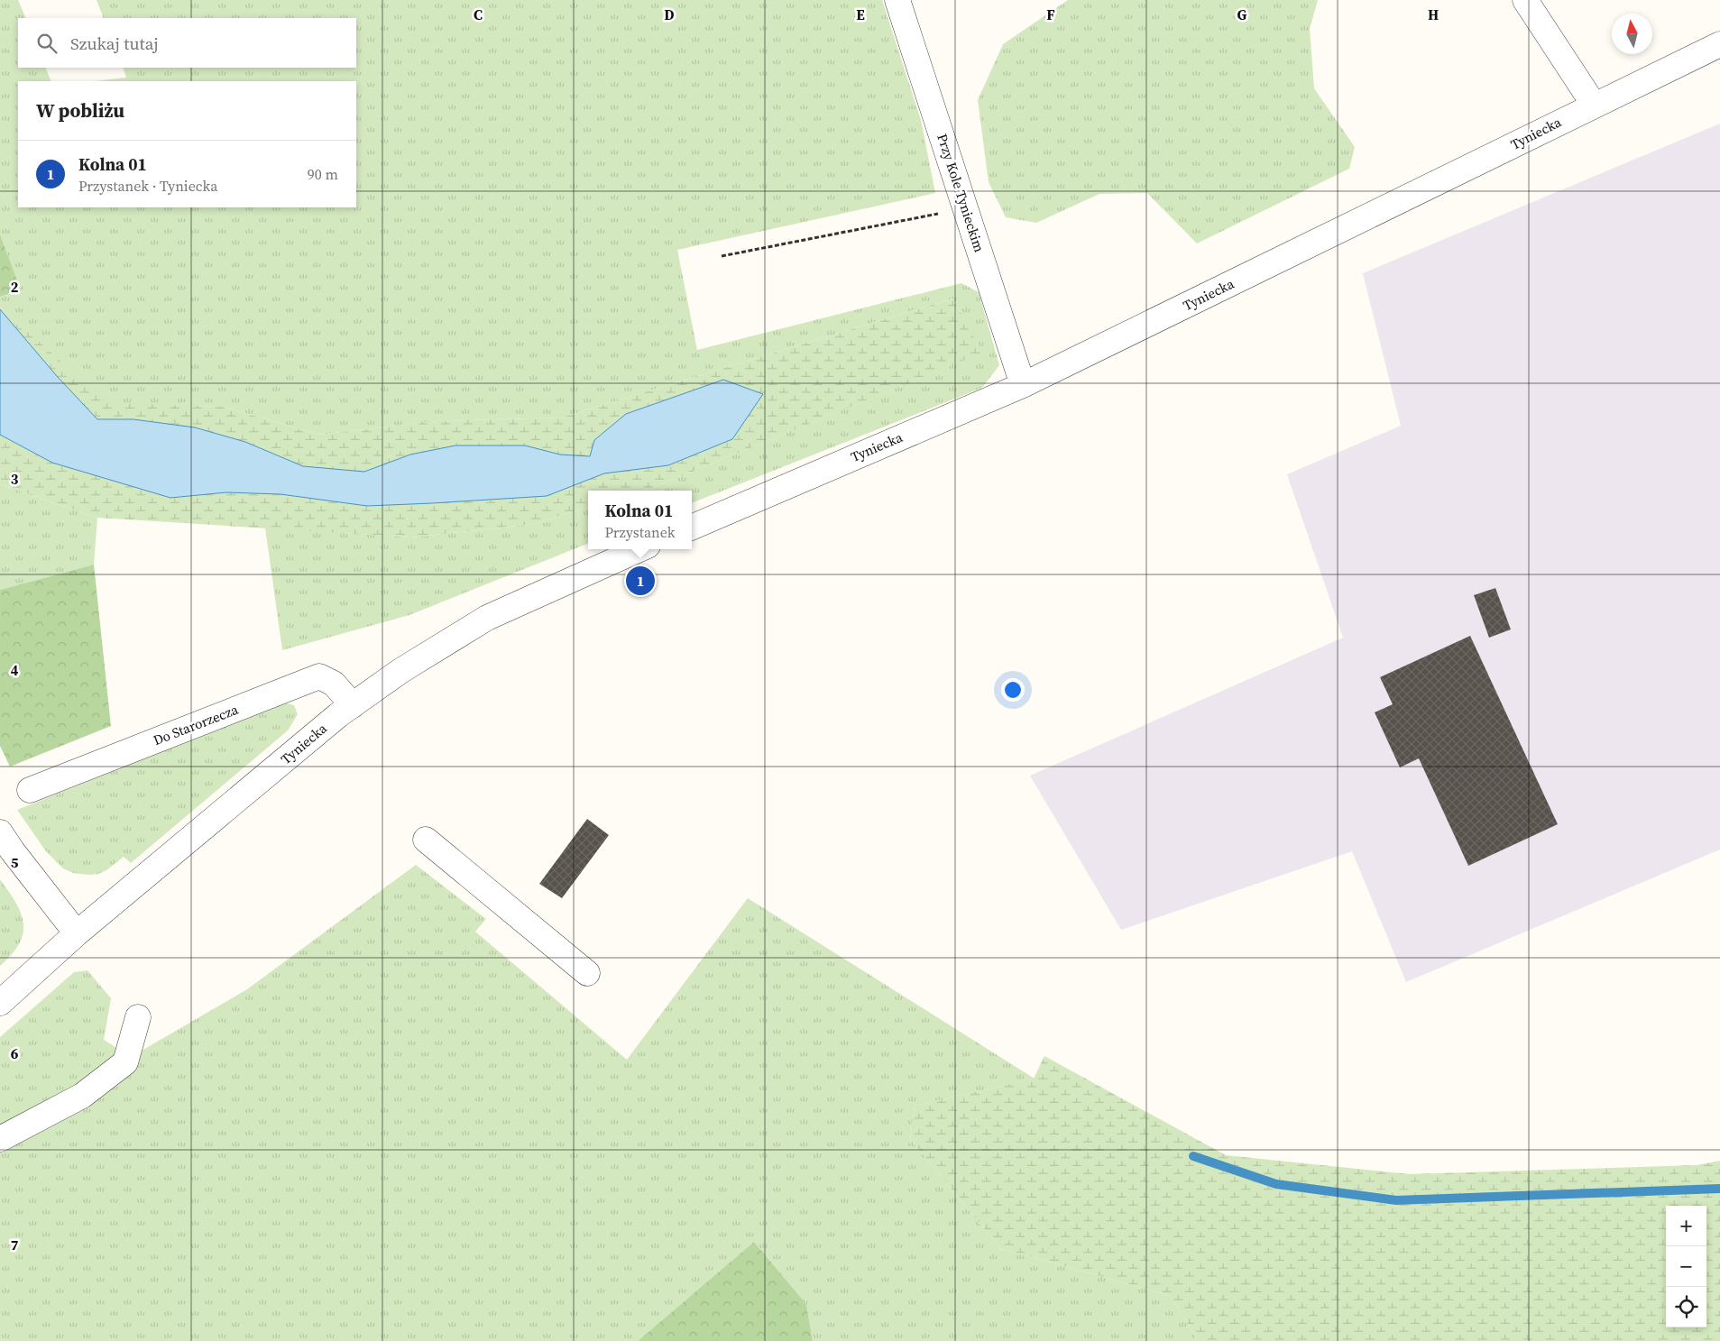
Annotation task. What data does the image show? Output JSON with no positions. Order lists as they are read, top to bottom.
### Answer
{
  "streets": {
    "street": ["Tyniecka", "Przy Kole Tynieckim", "Do Starorzecza"]
  },
  "crossings": [
    ["Tyniecka", "Przy Kole Tynieckim"],
    ["Tyniecka", "Do Starorzecza"]
  ],
  "north": "top",
  "page": {
    "search": "Szukaj tutaj",
    "heading": "W pobliżu",
    "list": [
      {
        "mark": "1",
        "name": "Kolna 01",
        "note": "Przystanek · Tyniecka",
        "value": "90 m"
      }
    ],
    "popup": ["Kolna 01", "Przystanek"],
    "pins": "1",
    "map_buttons": ["+", "−"]
  },
  "grid": {
    "columns": [
      "C",
      "D",
      "E",
      "F",
      "G",
      "H"
    ],
    "rows": [
      "2",
      "3",
      "4",
      "5",
      "6",
      "7"
    ]
  }
}
